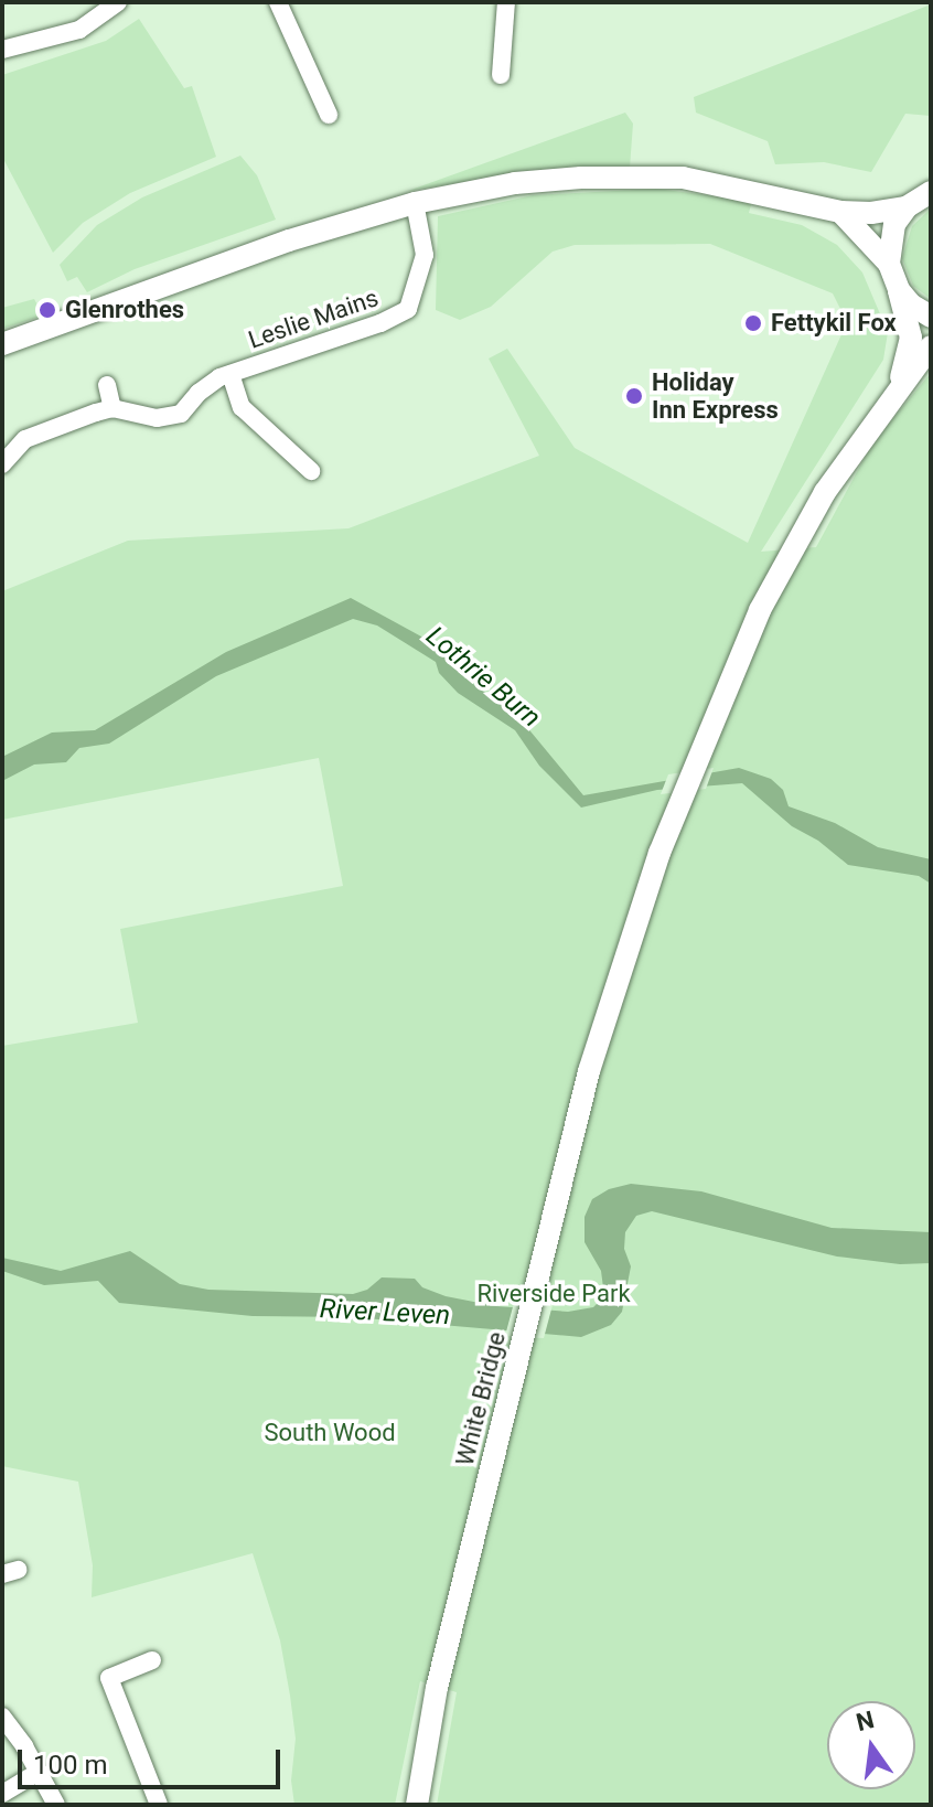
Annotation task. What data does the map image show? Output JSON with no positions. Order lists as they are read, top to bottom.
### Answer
{
  "streets": {
    "main road": ["White Bridge"],
    "street": ["Leslie Mains"]
  },
  "water": ["Lothrie Burn", "River Leven"],
  "parks": ["Riverside Park", "South Wood"],
  "places": ["Glenrothes", "Fettykil Fox", "Holiday Inn Express"],
  "scale_bar": "100 m",
  "north": "top"
}
